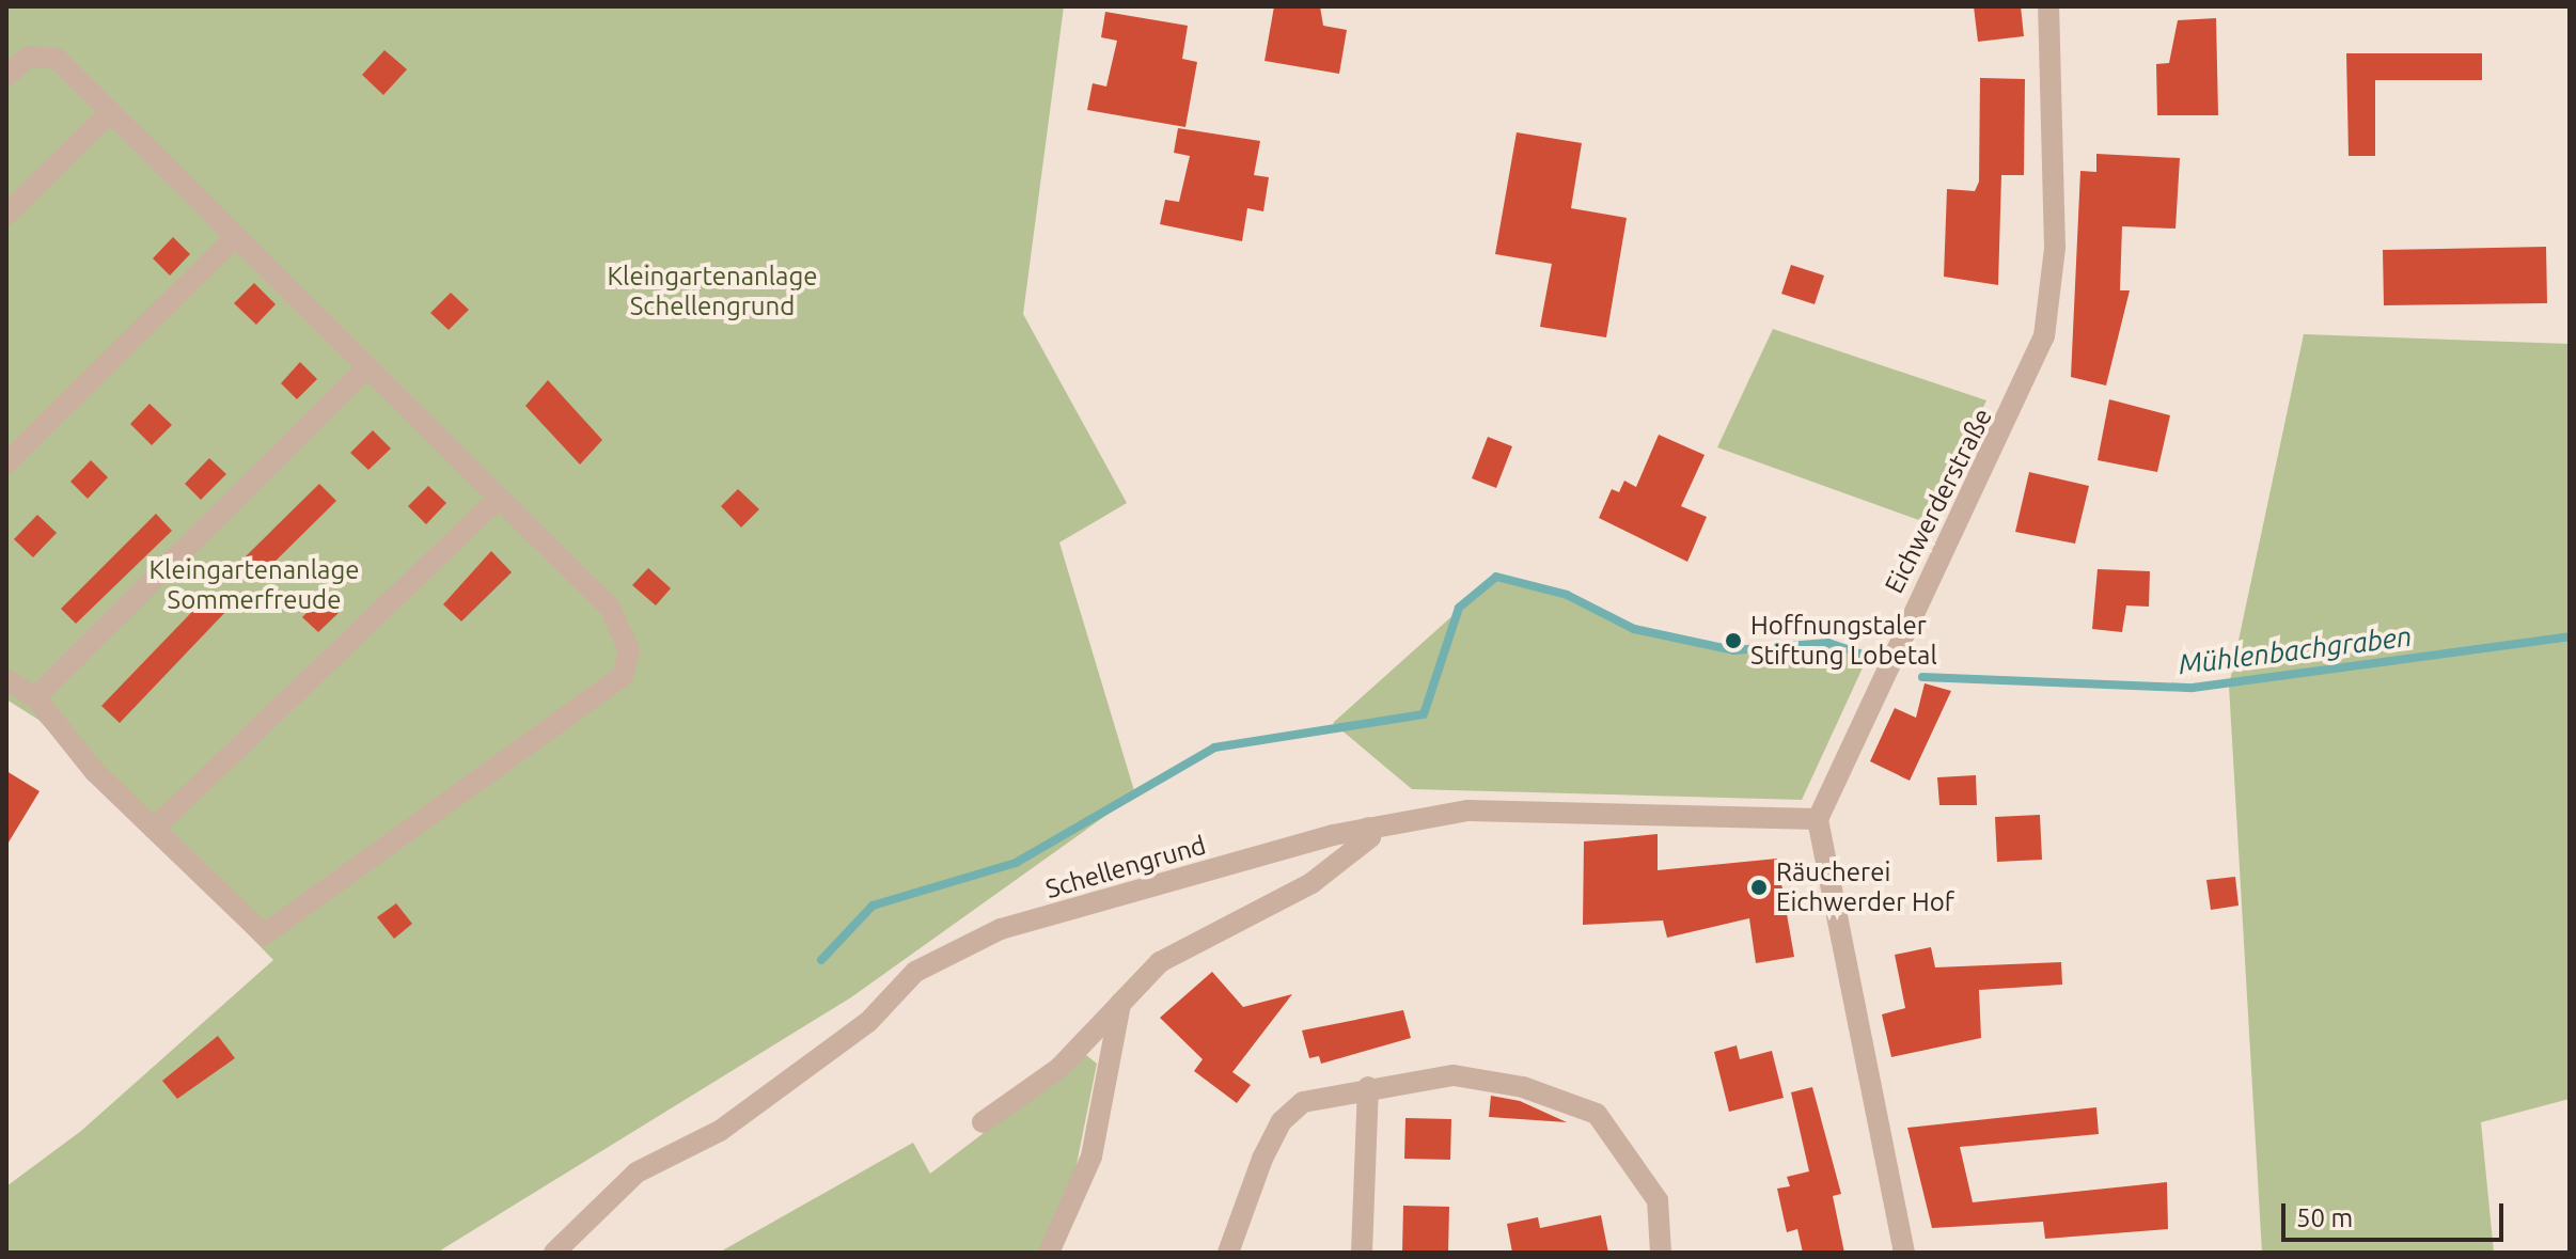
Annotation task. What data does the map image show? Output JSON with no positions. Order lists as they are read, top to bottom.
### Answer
{
  "streets": {
    "street": ["Eichwerderstraße", "Schellengrund"]
  },
  "crossings": [
    ["Eichwerderstraße", "Schellengrund"]
  ],
  "water": ["Mühlenbachgraben"],
  "parks": ["Kleingartenanlage Schellengrund", "Kleingartenanlage Sommerfreude"],
  "places": ["Hoffnungstaler Stiftung Lobetal", "Räucherei Eichwerder Hof"],
  "scale_bar": "50 m"
}
